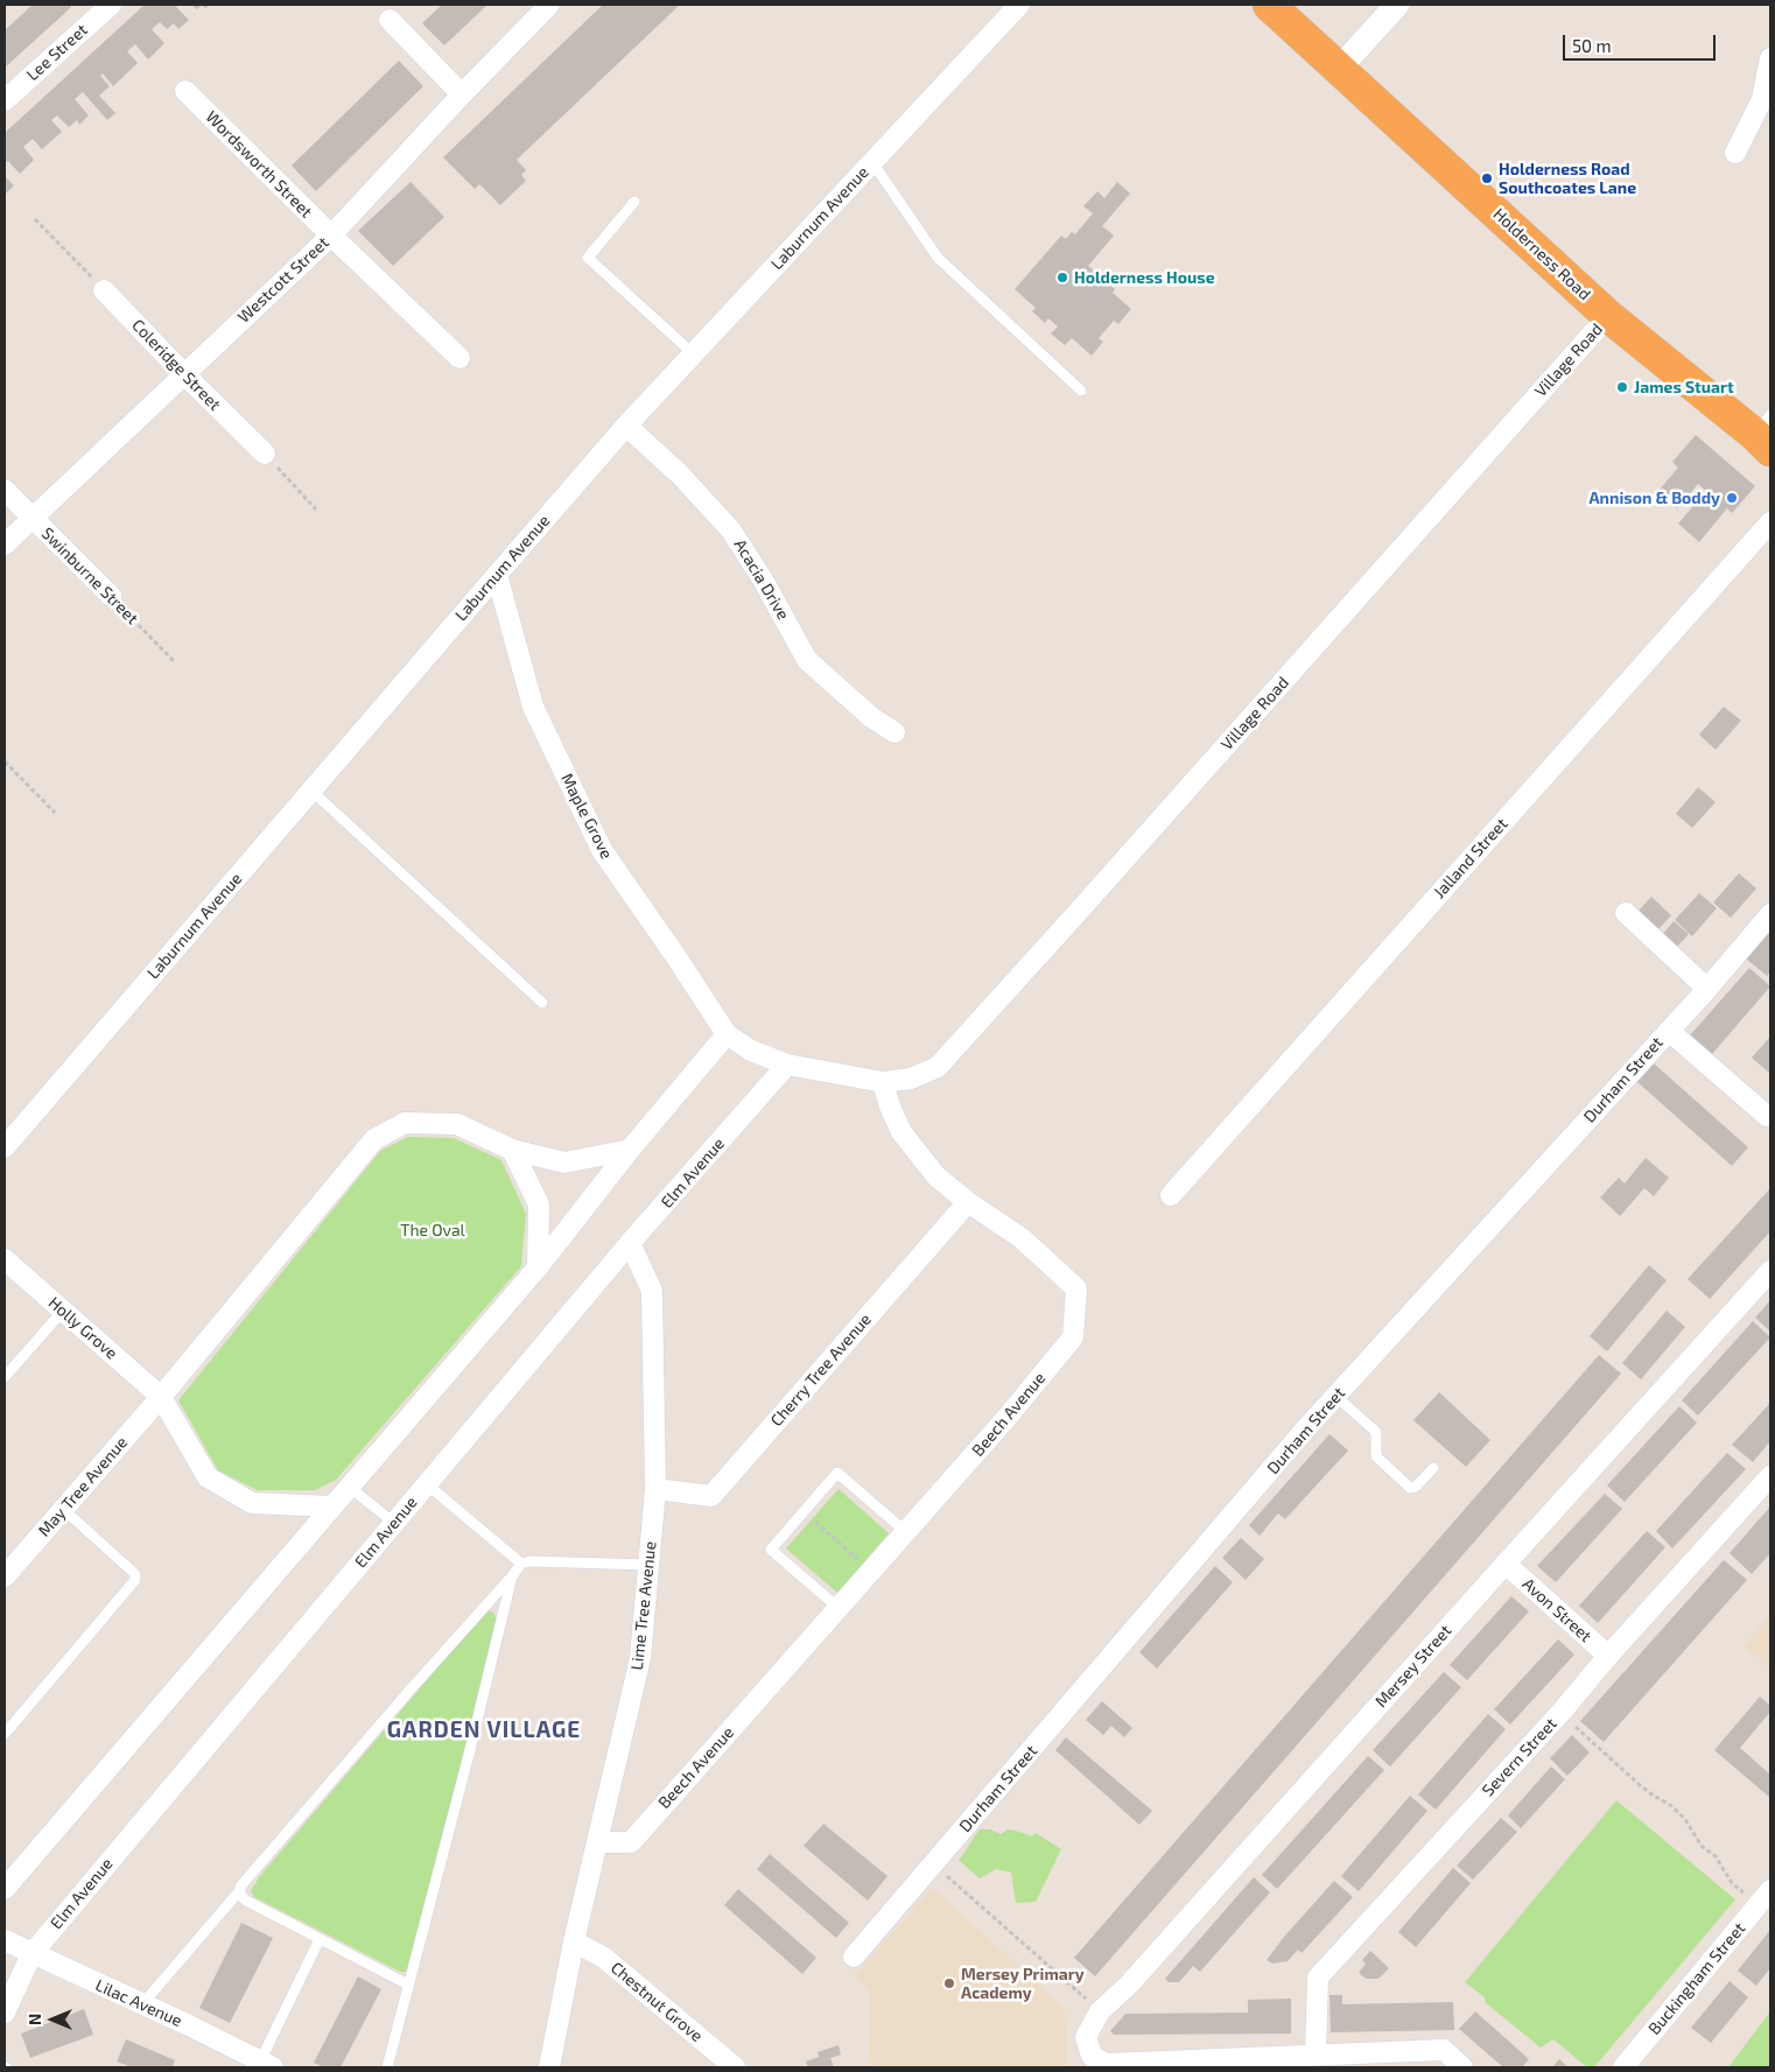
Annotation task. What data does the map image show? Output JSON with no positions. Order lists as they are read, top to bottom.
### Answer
{
  "streets": {
    "highway": ["Holderness Road"],
    "street": [
      "Lee Street",
      "Wordsworth Street",
      "Laburnum Avenue",
      "Westcott Street",
      "Village Road",
      "Coleridge Street",
      "Swinburne Street",
      "Acacia Drive",
      "Maple Grove",
      "Jalland Street",
      "Durham Street",
      "Elm Avenue",
      "Holly Grove",
      "Cherry Tree Avenue",
      "Beech Avenue",
      "May Tree Avenue",
      "Lime Tree Avenue",
      "Avon Street",
      "Mersey Street",
      "Severn Street",
      "Buckingham Street",
      "Chestnut Grove",
      "Lilac Avenue"
    ]
  },
  "crossings": [
    ["Wordsworth Street", "Westcott Street"],
    ["Laburnum Avenue", "Acacia Drive"],
    ["Laburnum Avenue", "Maple Grove"],
    ["Holderness Road", "Village Road"],
    ["Westcott Street", "Coleridge Street"],
    ["Westcott Street", "Swinburne Street"],
    ["Village Road", "Beech Avenue"],
    ["Elm Avenue", "Lime Tree Avenue"],
    ["Elm Avenue", "Lilac Avenue"],
    ["Holly Grove", "May Tree Avenue"],
    ["Cherry Tree Avenue", "Beech Avenue"],
    ["Cherry Tree Avenue", "Lime Tree Avenue"],
    ["Beech Avenue", "Lime Tree Avenue"],
    ["Lime Tree Avenue", "Chestnut Grove"],
    ["Avon Street", "Mersey Street"],
    ["Avon Street", "Severn Street"],
    ["Mersey Street", "Severn Street"]
  ],
  "districts": ["GARDEN VILLAGE"],
  "parks": ["The Oval"],
  "places": [
    "Holderness Road Southcoates Lane",
    "Holderness House",
    "James Stuart",
    "Annison & Boddy",
    "Mersey Primary Academy"
  ],
  "scale_bar": "50 m",
  "north": "left"
}
